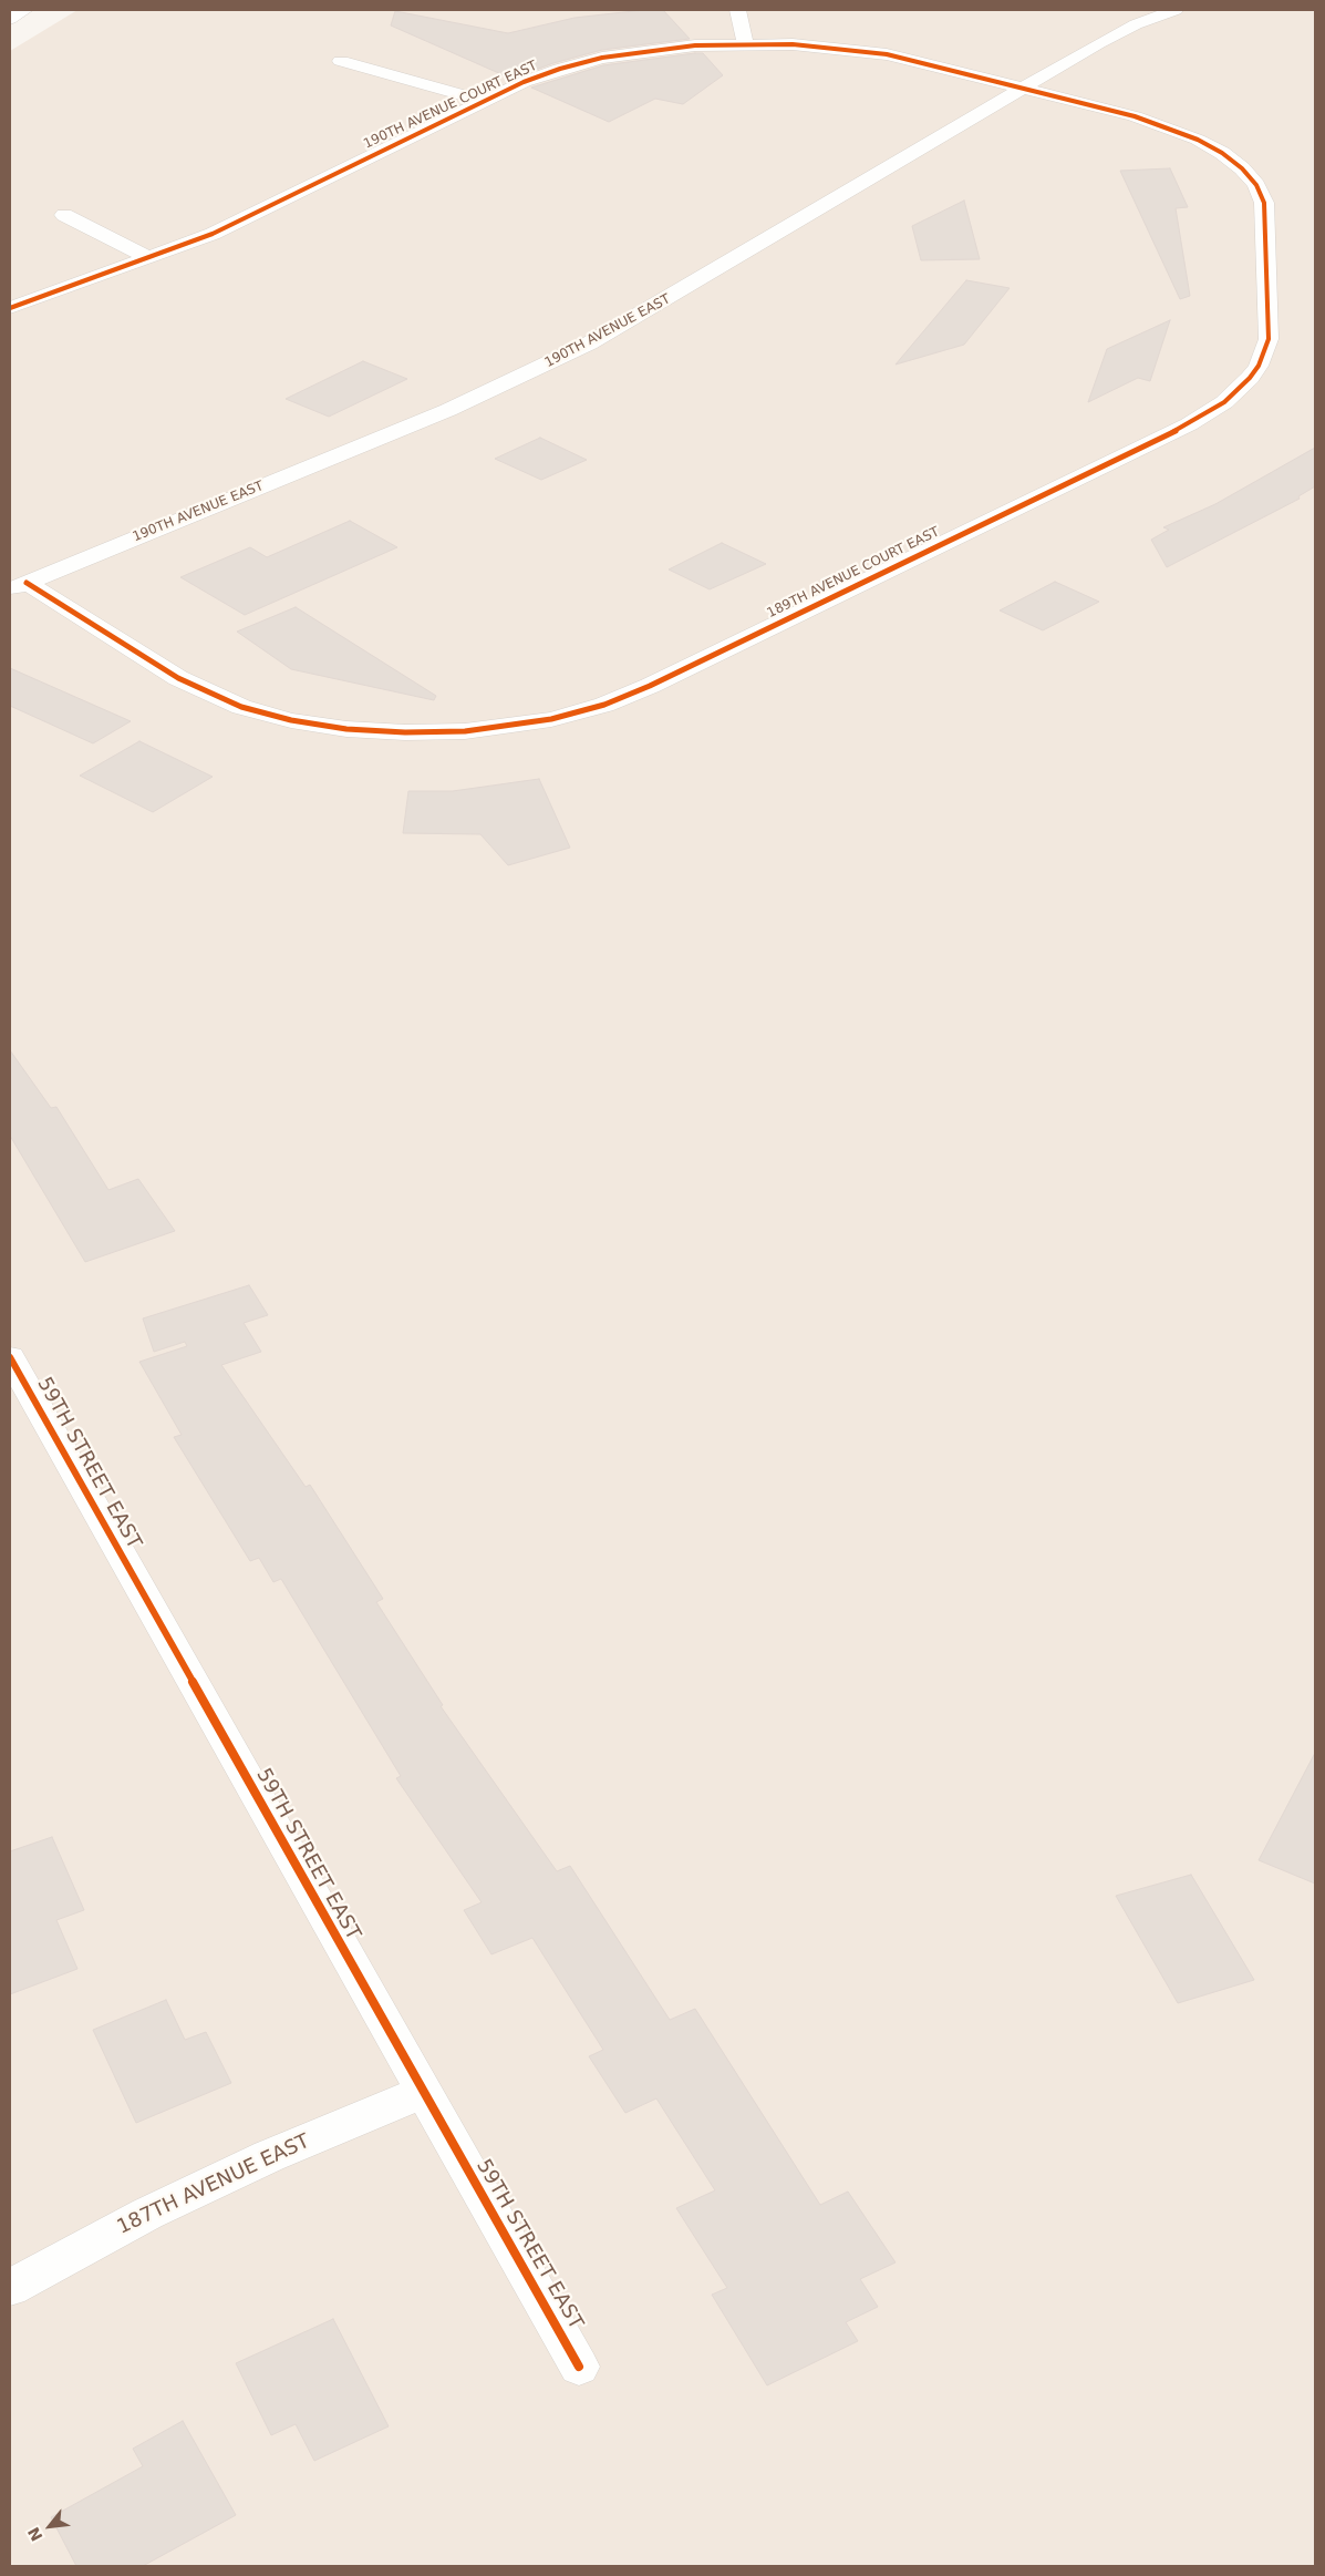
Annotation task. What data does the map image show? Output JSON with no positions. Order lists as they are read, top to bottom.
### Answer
{
  "streets": {
    "street": [
      "190TH AVENUE COURT EAST",
      "190TH AVENUE EAST",
      "189TH AVENUE COURT EAST",
      "59TH STREET EAST",
      "187TH AVENUE EAST"
    ]
  },
  "crossings": [
    ["190TH AVENUE COURT EAST", "190TH AVENUE EAST"],
    ["190TH AVENUE COURT EAST", "189TH AVENUE COURT EAST"],
    ["190TH AVENUE EAST", "189TH AVENUE COURT EAST"],
    ["59TH STREET EAST", "187TH AVENUE EAST"]
  ],
  "north": "bottom left"
}
